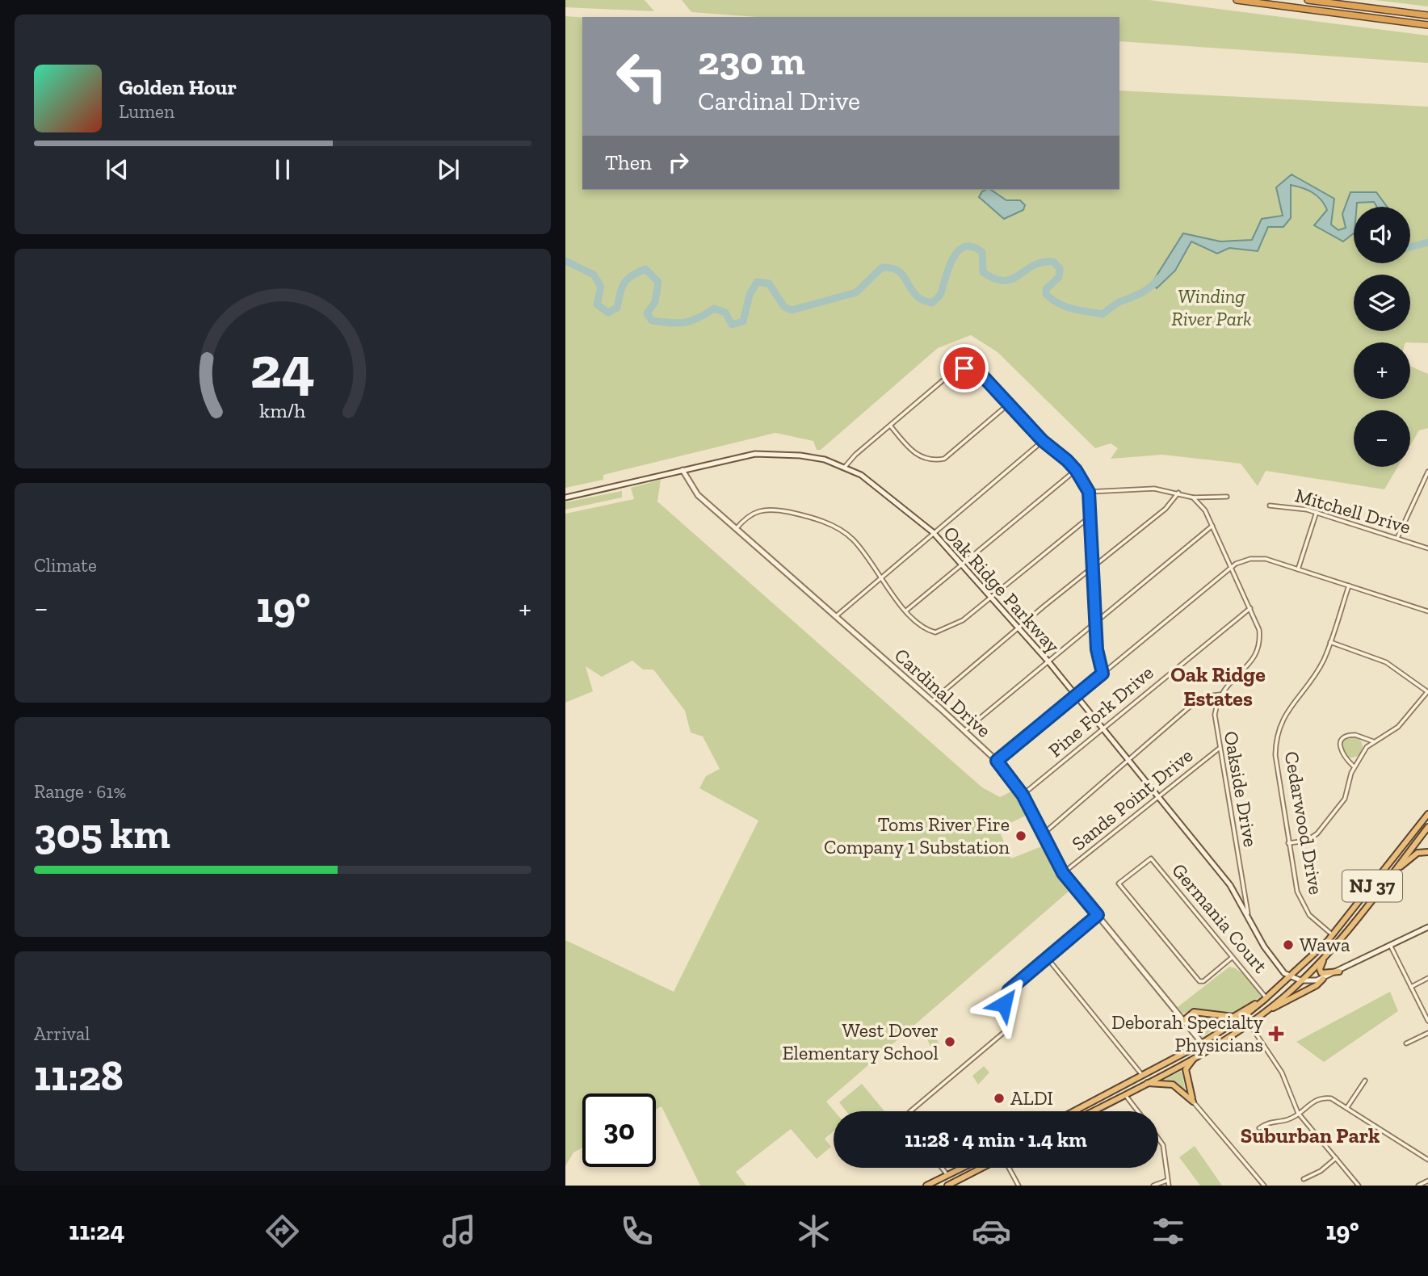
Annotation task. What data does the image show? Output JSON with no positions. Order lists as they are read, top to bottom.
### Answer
{
  "streets": {
    "highway": ["NJ 37"],
    "main road": ["Oak Ridge Parkway", "Cardinal Drive"],
    "street": [
      "Mitchell Drive",
      "Pine Fork Drive",
      "Oakside Drive",
      "Sands Point Drive",
      "Cedarwood Drive",
      "Germania Court"
    ]
  },
  "crossings": [
    ["Oak Ridge Parkway", "Cardinal Drive"],
    ["Oak Ridge Parkway", "Pine Fork Drive"],
    ["Oak Ridge Parkway", "Oakside Drive"],
    ["Oak Ridge Parkway", "Sands Point Drive"],
    ["Oak Ridge Parkway", "NJ 37"],
    ["Cardinal Drive", "Pine Fork Drive"],
    ["Cardinal Drive", "Sands Point Drive"],
    ["Cardinal Drive", "NJ 37"],
    ["Pine Fork Drive", "Oakside Drive"],
    ["Oakside Drive", "Sands Point Drive"],
    ["Cedarwood Drive", "NJ 37"],
    ["NJ 37", "Germania Court"]
  ],
  "districts": ["Oak Ridge Estates", "Suburban Park"],
  "parks": ["Winding River Park"],
  "places": {
    "other": [
      "Toms River Fire Company 1 Substation",
      "Wawa",
      "West Dover Elementary School",
      "ALDI"
    ],
    "health": ["Deborah Specialty Physicians"]
  },
  "page": {
    "turn": ["230 m", "Cardinal Drive"],
    "song": ["Golden Hour", "Lumen"],
    "then": "Then",
    "map_buttons": ["+", "−"],
    "tile": [
      "Climate",
      ["Range · 61%", "305 km"],
      ["Arrival", "11:28"]
    ],
    "heat": ["−", "19°", "+"],
    "limit": "30",
    "trip": "11:28 · 4 min · 1.4 km",
    "tabs": ["11:24", "19°"],
    "gauge": ["24", "km/h"]
  }
}
